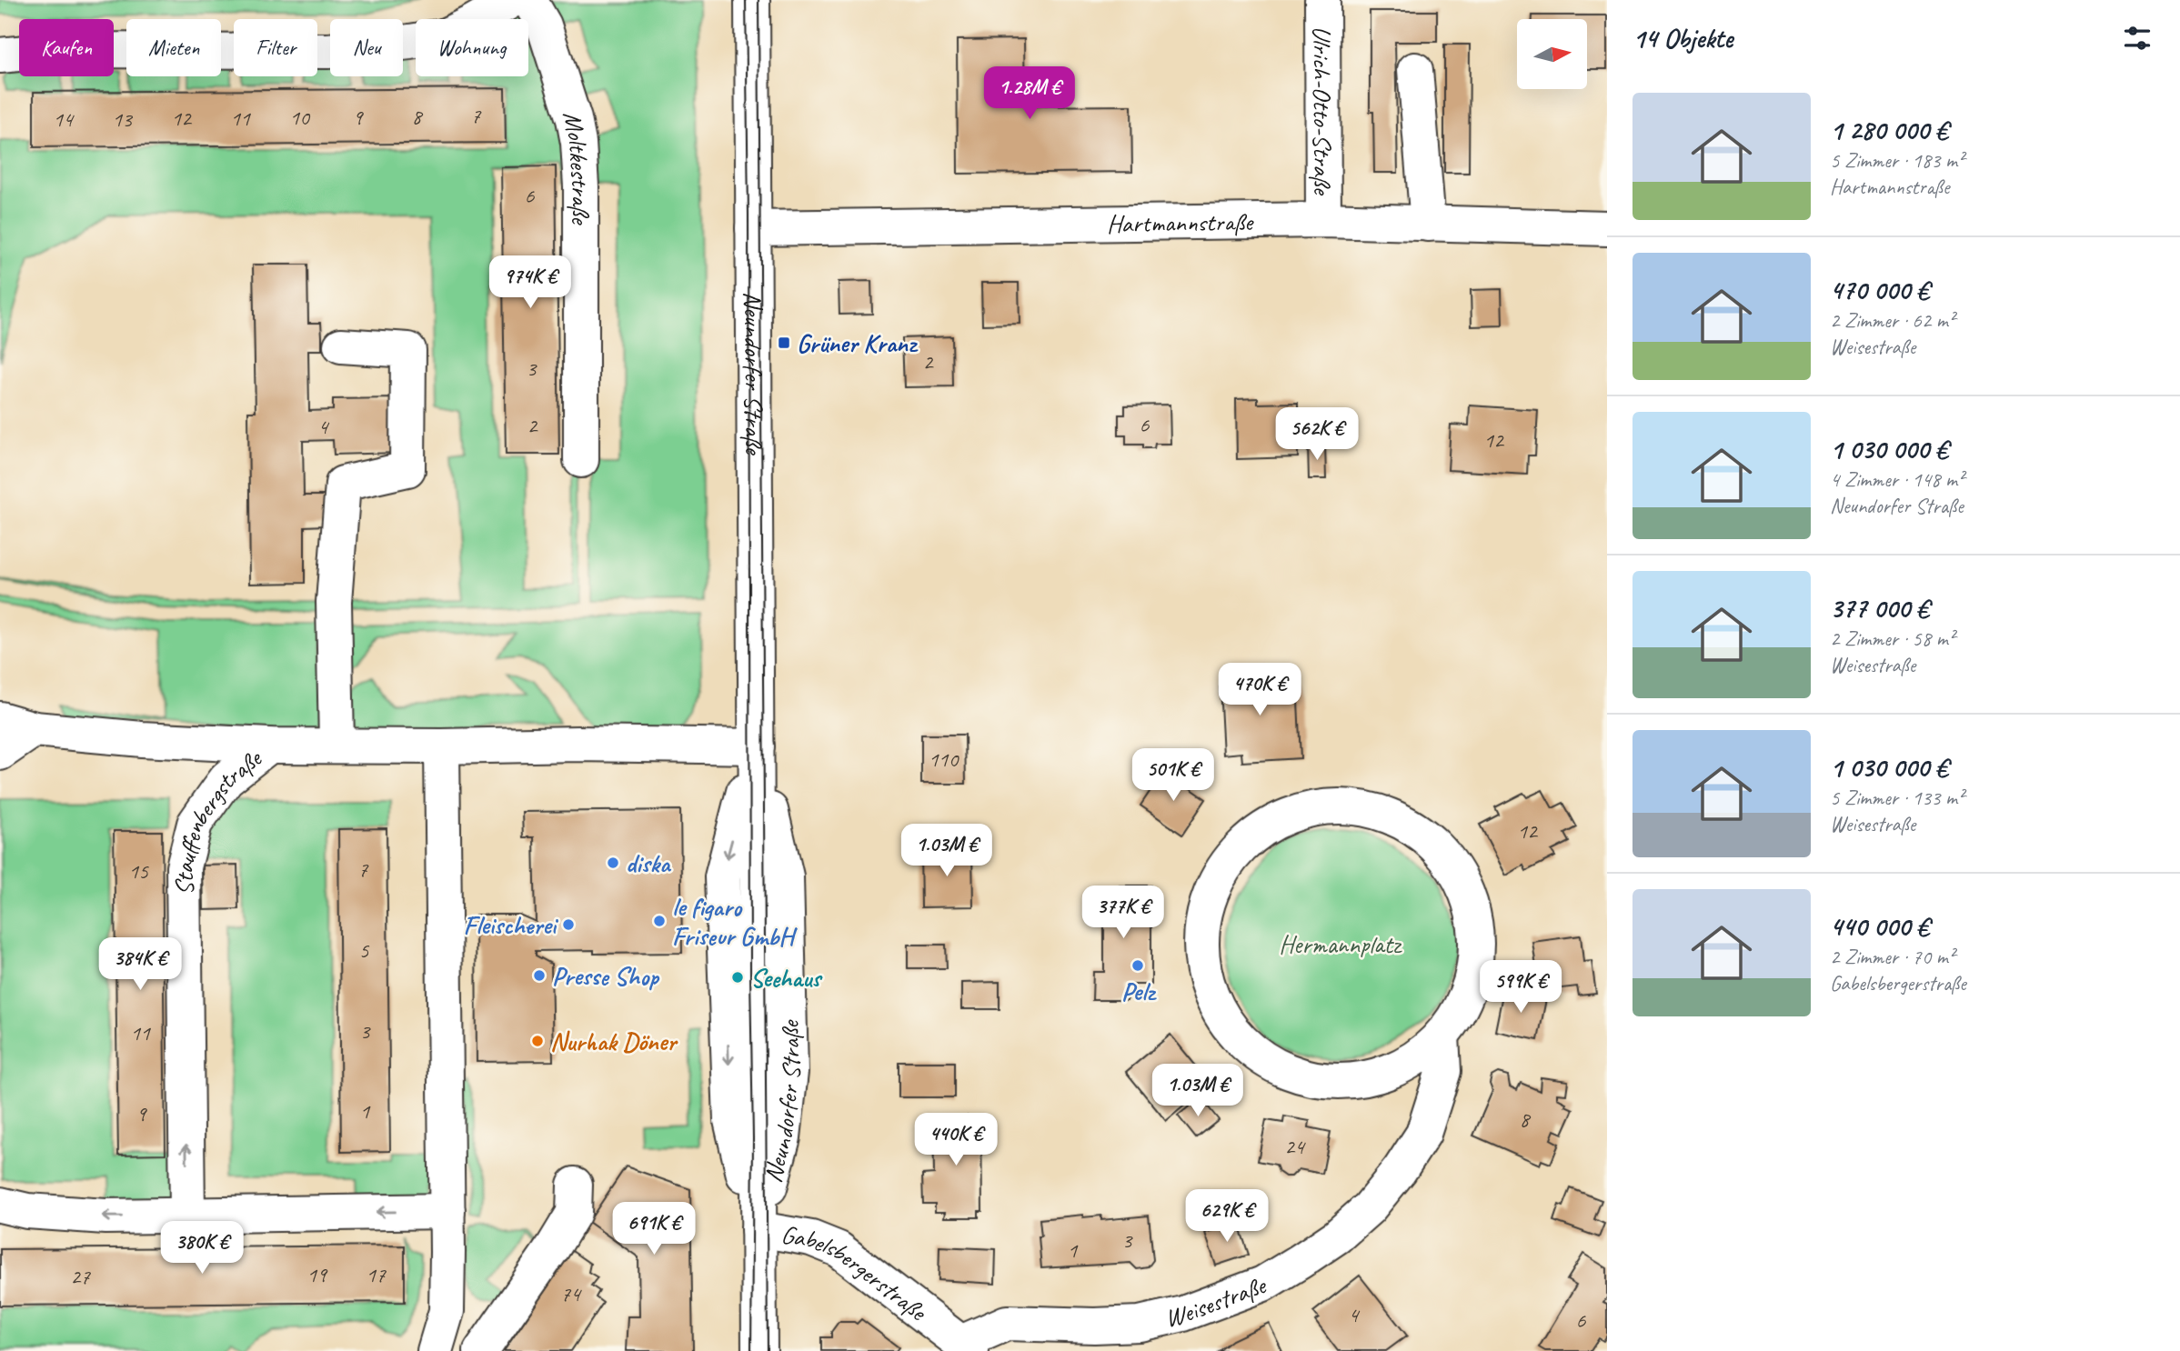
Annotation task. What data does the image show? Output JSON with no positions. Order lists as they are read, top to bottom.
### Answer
{
  "streets": {
    "street": [
      "Ulrich-Otto-Straße",
      "Moltkestraße",
      "Hartmannstraße",
      "Neundorfer Straße",
      "Stauffenbergstraße",
      "Gabelsbergerstraße",
      "Weisestraße"
    ]
  },
  "crossings": [
    ["Ulrich-Otto-Straße", "Hartmannstraße"],
    ["Hartmannstraße", "Neundorfer Straße"],
    ["Neundorfer Straße", "Stauffenbergstraße"],
    ["Neundorfer Straße", "Gabelsbergerstraße"],
    ["Gabelsbergerstraße", "Weisestraße"]
  ],
  "parks": ["Hermannplatz"],
  "places": {
    "transit": ["Grüner Kranz"],
    "other": [
      "diska",
      "le figaro Friseur GmbH",
      "Fleischerei",
      "Pelz",
      "Presse Shop",
      "Seehaus",
      "Nurhak Döner"
    ]
  },
  "house_numbers": [
    "7",
    "8",
    "10",
    "9",
    "12",
    "11",
    "14",
    "13",
    "6",
    "2",
    "3",
    "6",
    "2",
    "4",
    "12",
    "110",
    "12",
    "7",
    "15",
    "5",
    "3",
    "11",
    "1",
    "9",
    "8",
    "24",
    "3",
    "1",
    "19",
    "17",
    "27",
    "74",
    "4",
    "6"
  ],
  "north": "right",
  "page": {
    "heading": "14 Objekte",
    "chip": [
      "Kaufen",
      "Mieten",
      "Filter",
      "Neu",
      "Wohnung"
    ],
    "price": [
      "1.28M €",
      "974K €",
      "562K €",
      "470K €",
      "501K €",
      "1.03M €",
      "377K €",
      "384K €",
      "599K €",
      "1.03M €",
      "440K €",
      "629K €",
      "691K €",
      "380K €"
    ],
    "list": [
      {
        "name": "1 280 000 €",
        "note": "5 Zimmer · 183 m² · Hartmannstraße"
      },
      {
        "name": "470 000 €",
        "note": "2 Zimmer · 62 m² · Weisestraße"
      },
      {
        "name": "1 030 000 €",
        "note": "4 Zimmer · 148 m² · Neundorfer Straße"
      },
      {
        "name": "377 000 €",
        "note": "2 Zimmer · 58 m² · Weisestraße"
      },
      {
        "name": "1 030 000 €",
        "note": "5 Zimmer · 133 m² · Weisestraße"
      },
      {
        "name": "440 000 €",
        "note": "2 Zimmer · 70 m² · Gabelsbergerstraße"
      }
    ]
  }
}
